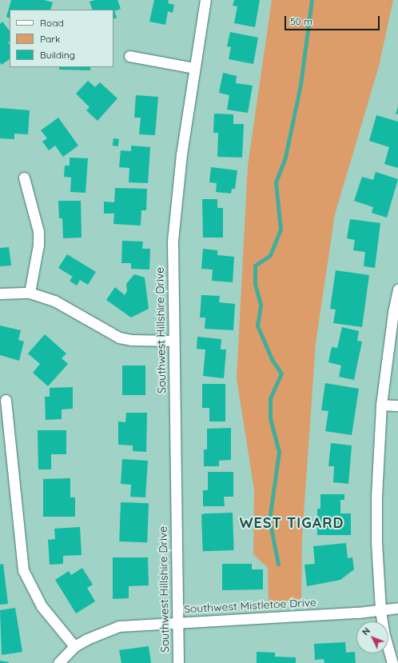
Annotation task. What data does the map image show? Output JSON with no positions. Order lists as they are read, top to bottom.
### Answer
{
  "streets": {
    "street": ["Southwest Hillshire Drive", "Southwest Mistletoe Drive"]
  },
  "crossings": [
    ["Southwest Hillshire Drive", "Southwest Mistletoe Drive"]
  ],
  "districts": ["WEST TIGARD"],
  "legend": ["Road", "Park", "Building"],
  "scale_bar": "50 m",
  "north": "top left"
}
